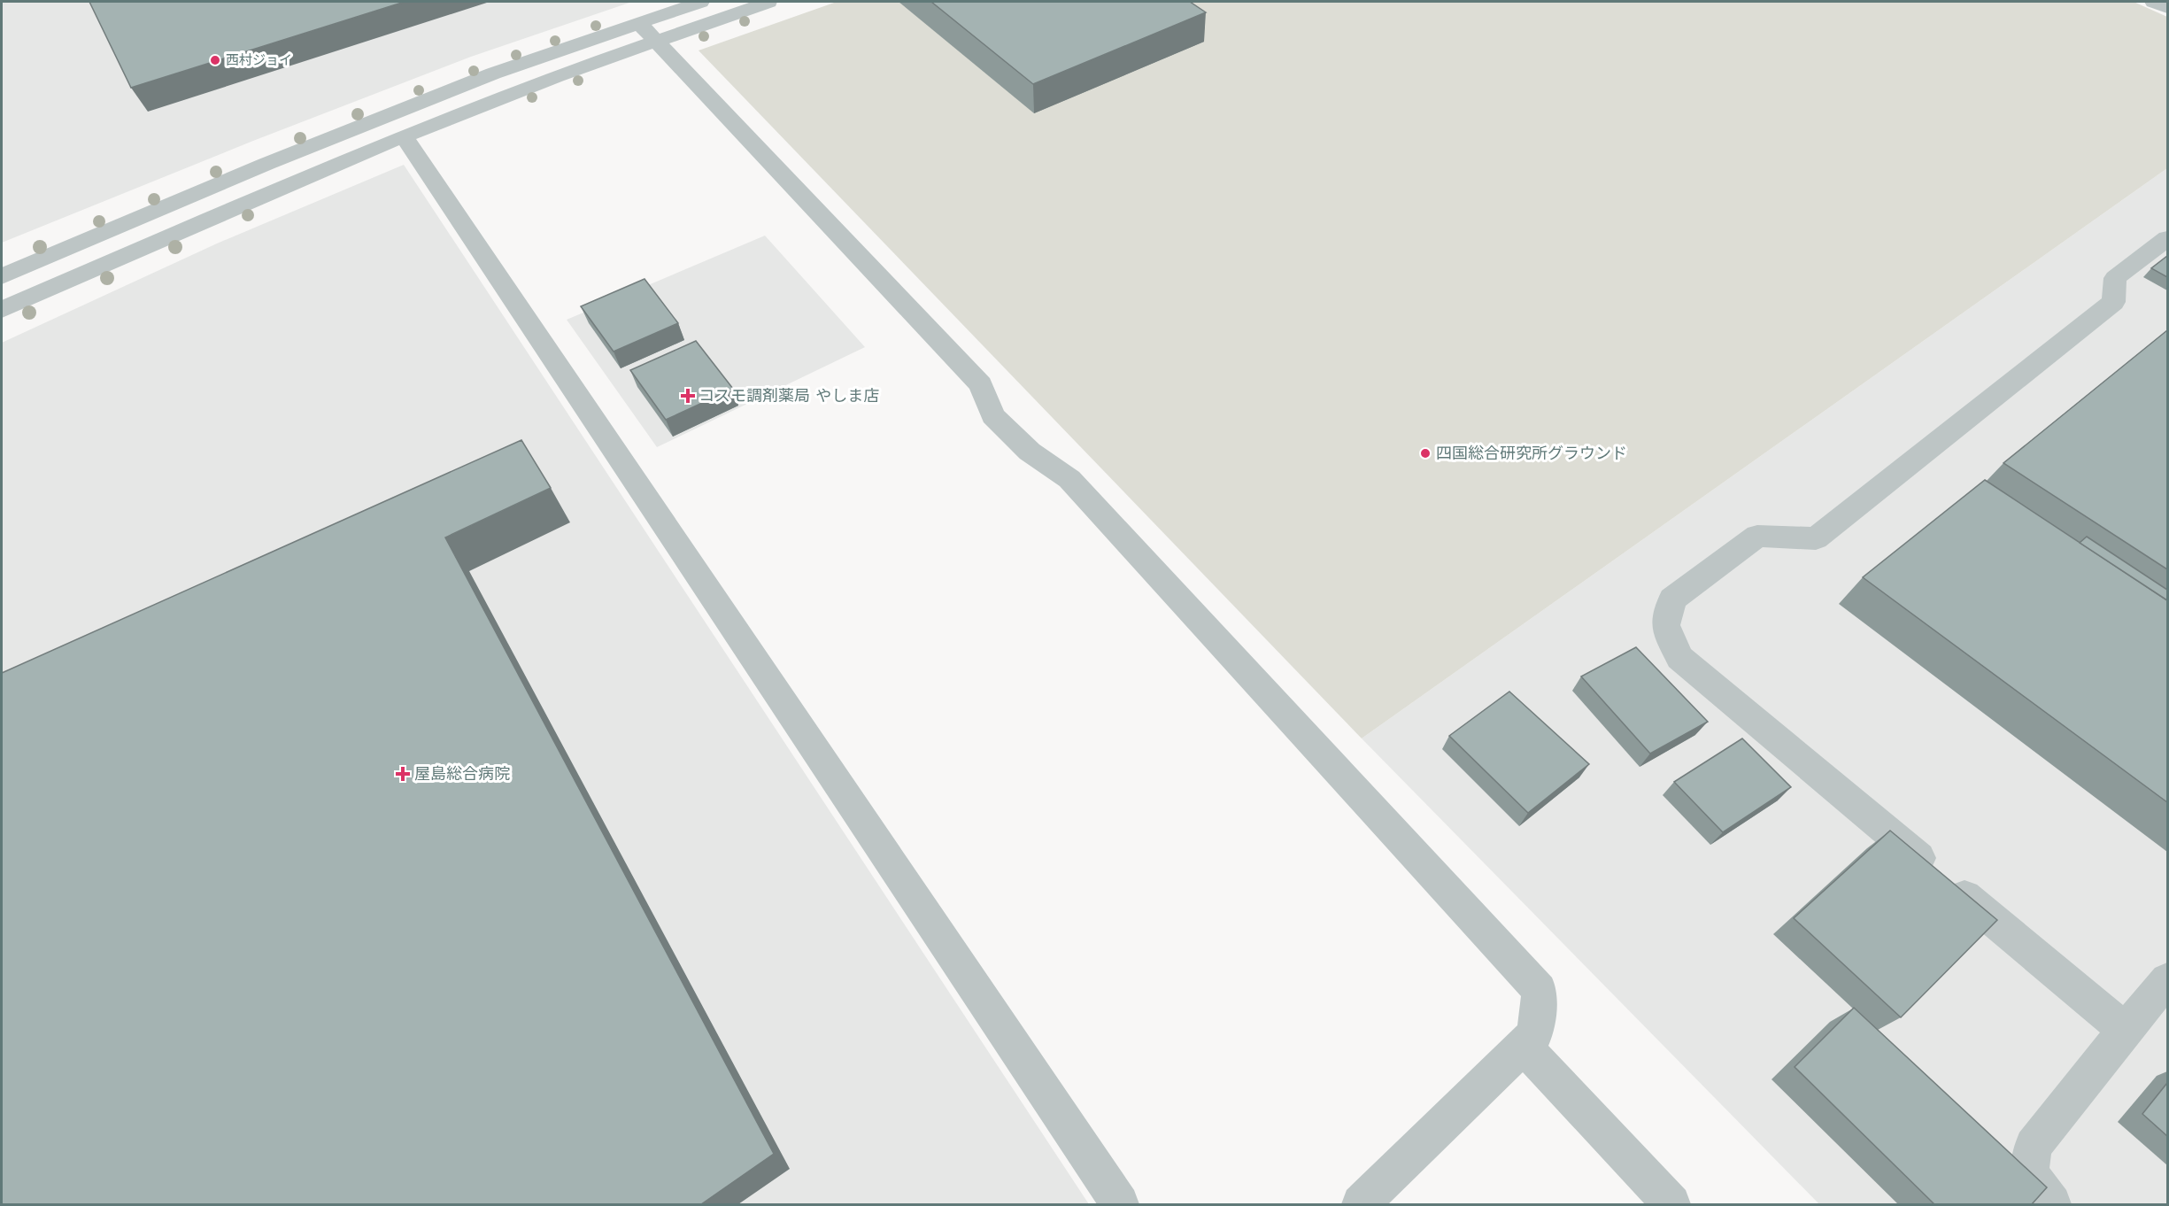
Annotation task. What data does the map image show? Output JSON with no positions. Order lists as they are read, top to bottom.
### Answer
{
  "places": {
    "other": ["西村ジョイ", "四国総合研究所グラウンド"],
    "health": ["コスモ調剤薬局 やしま店", "屋島総合病院"]
  }
}
